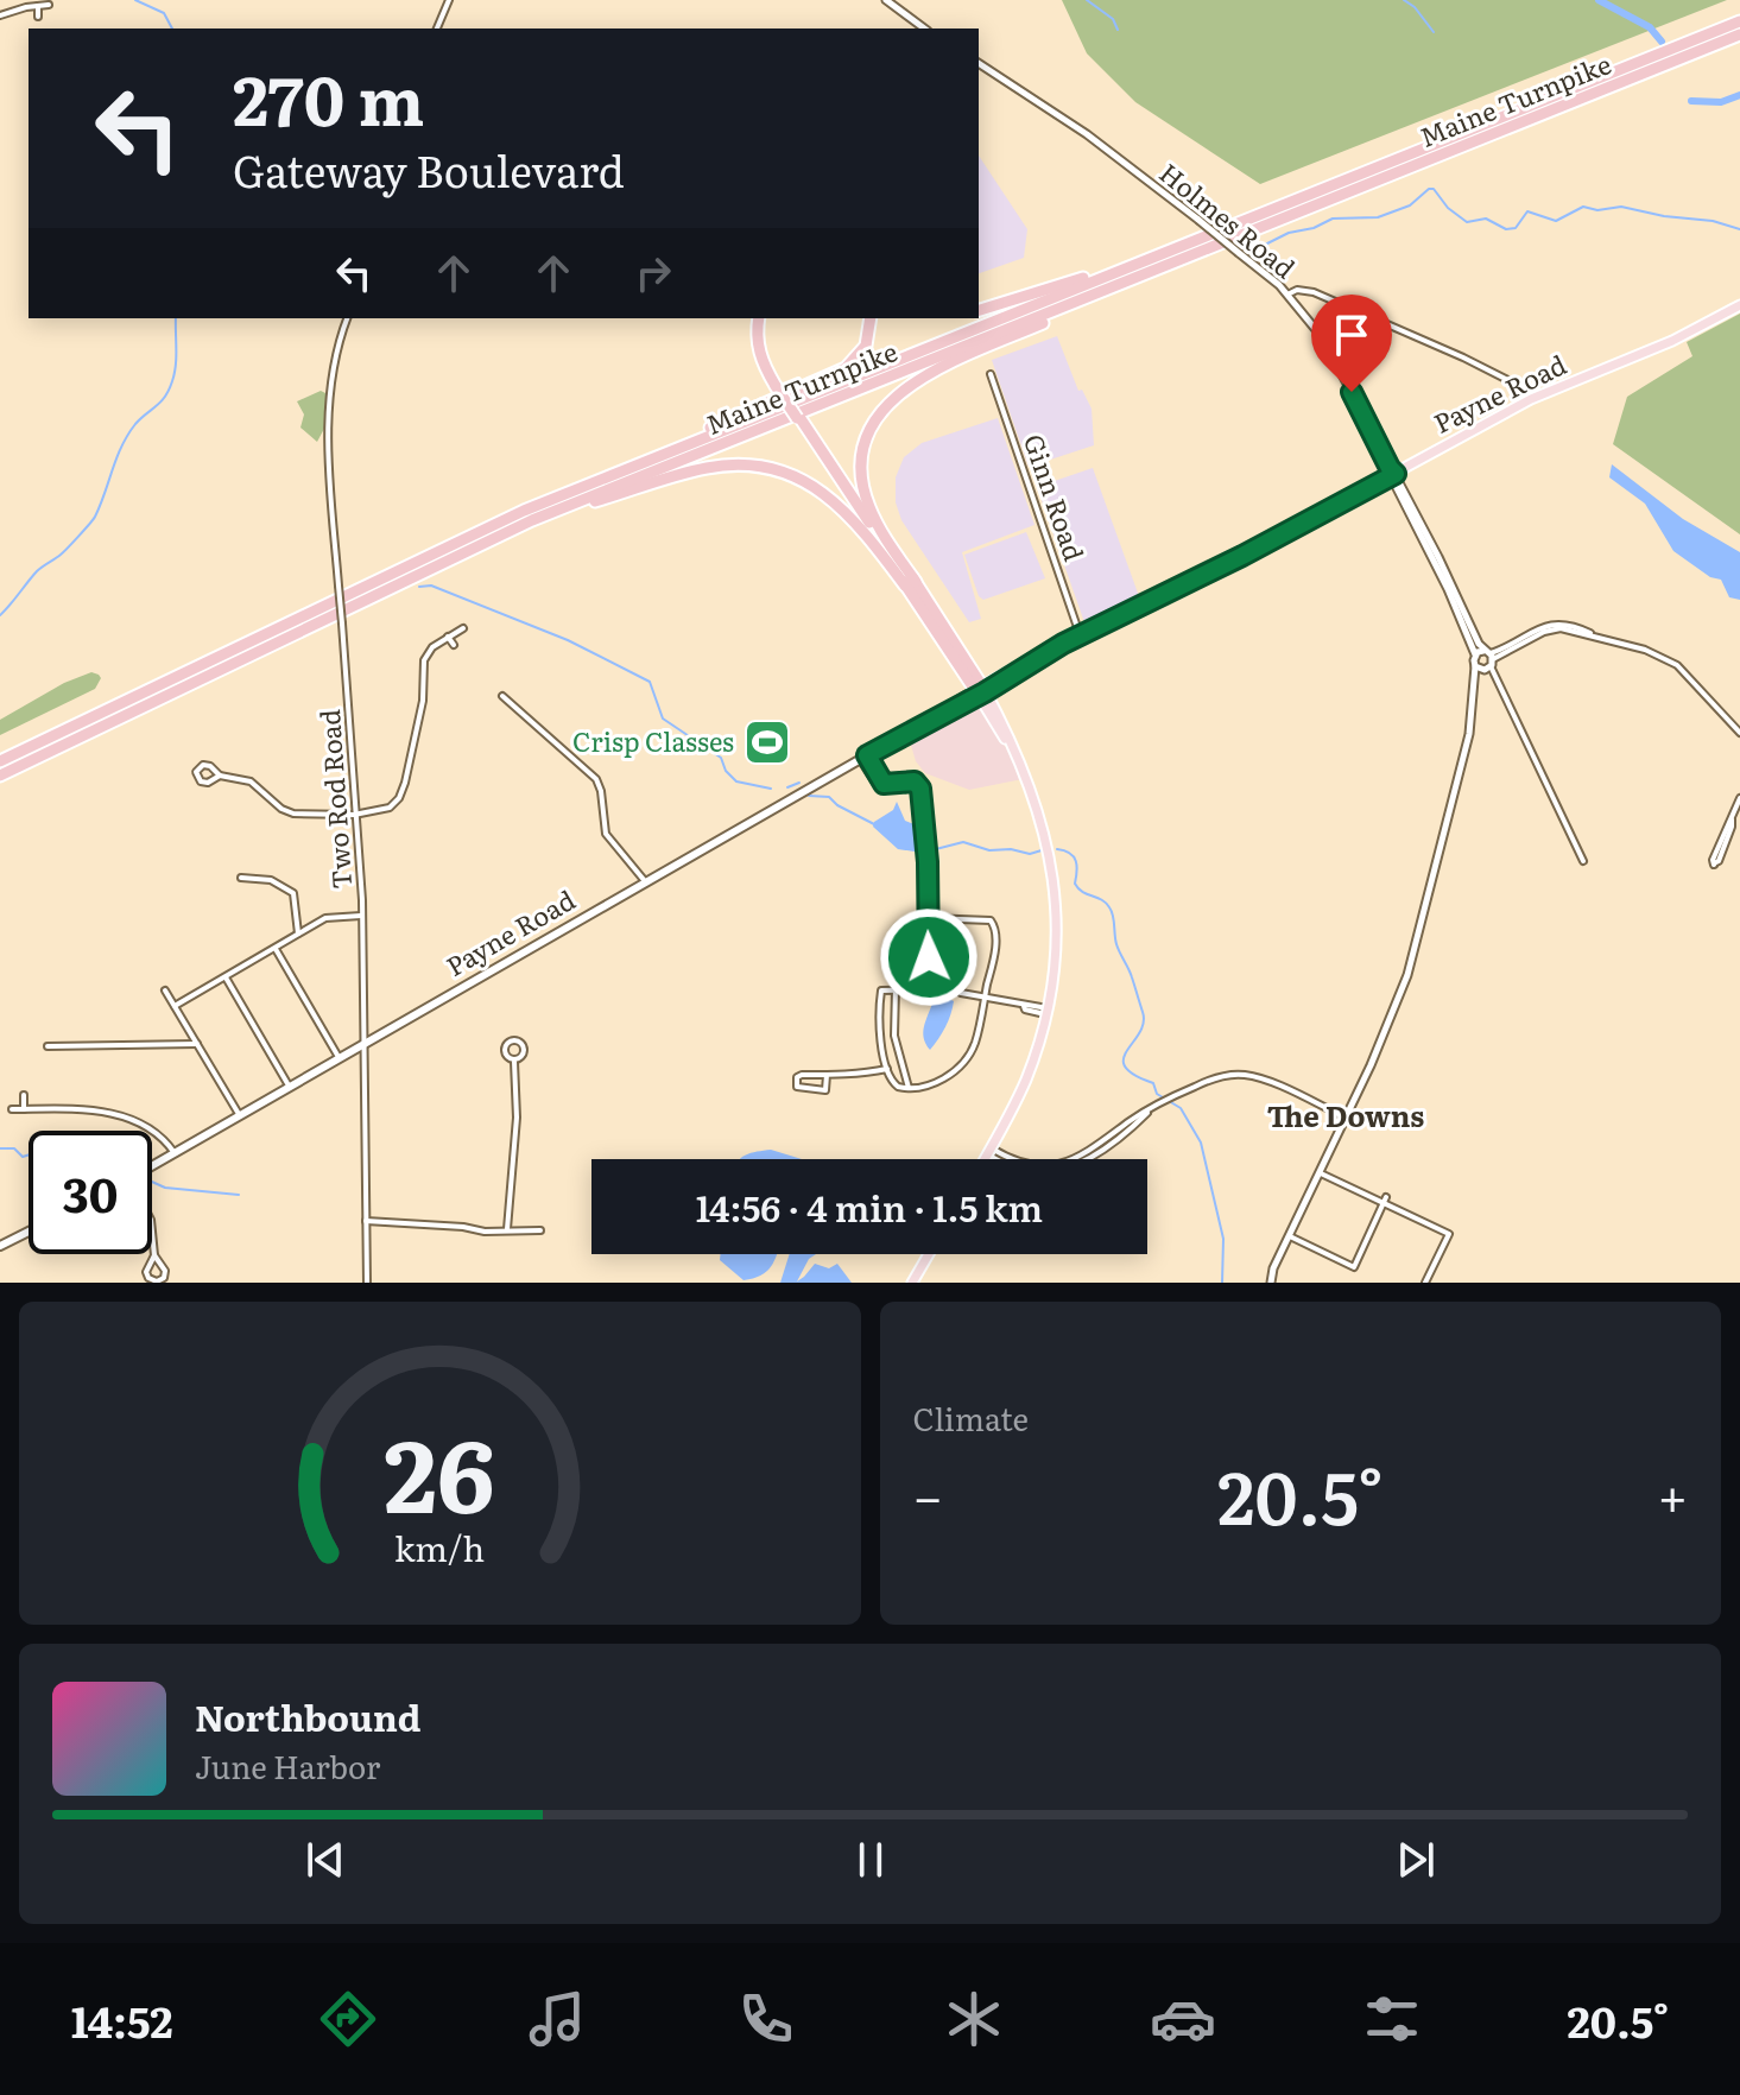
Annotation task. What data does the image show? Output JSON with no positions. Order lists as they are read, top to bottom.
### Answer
{
  "streets": {
    "highway": ["Maine Turnpike"],
    "main road": ["Payne Road"],
    "street": ["Holmes Road", "Ginn Road", "Two Rod Road"]
  },
  "crossings": [
    ["Holmes Road", "Payne Road"],
    ["Payne Road", "Ginn Road"],
    ["Payne Road", "Two Rod Road"]
  ],
  "districts": ["The Downs"],
  "places": {
    "sports": ["Crisp Classes"]
  },
  "page": {
    "turn": ["270 m", "Gateway Boulevard"],
    "limit": "30",
    "trip": "14:56 · 4 min · 1.5 km",
    "tile": "Climate",
    "heat": ["−", "20.5°", "+"],
    "song": ["Northbound", "June Harbor"],
    "tabs": ["14:52", "20.5°"],
    "gauge": ["26", "km/h"]
  }
}
